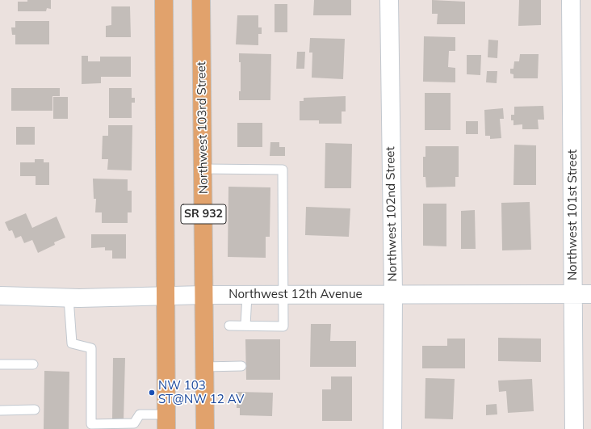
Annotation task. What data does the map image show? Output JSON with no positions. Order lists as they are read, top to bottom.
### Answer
{
  "streets": {
    "main road": ["Northwest 103rd Street", "SR 932"],
    "street": ["Northwest 102nd Street", "Northwest 101st Street", "Northwest 12th Avenue"]
  },
  "crossings": [
    ["Northwest 103rd Street", "Northwest 12th Avenue"],
    ["SR 932", "Northwest 12th Avenue"],
    ["Northwest 102nd Street", "Northwest 12th Avenue"],
    ["Northwest 101st Street", "Northwest 12th Avenue"]
  ],
  "places": ["NW 103 ST@NW 12 AV"]
}
